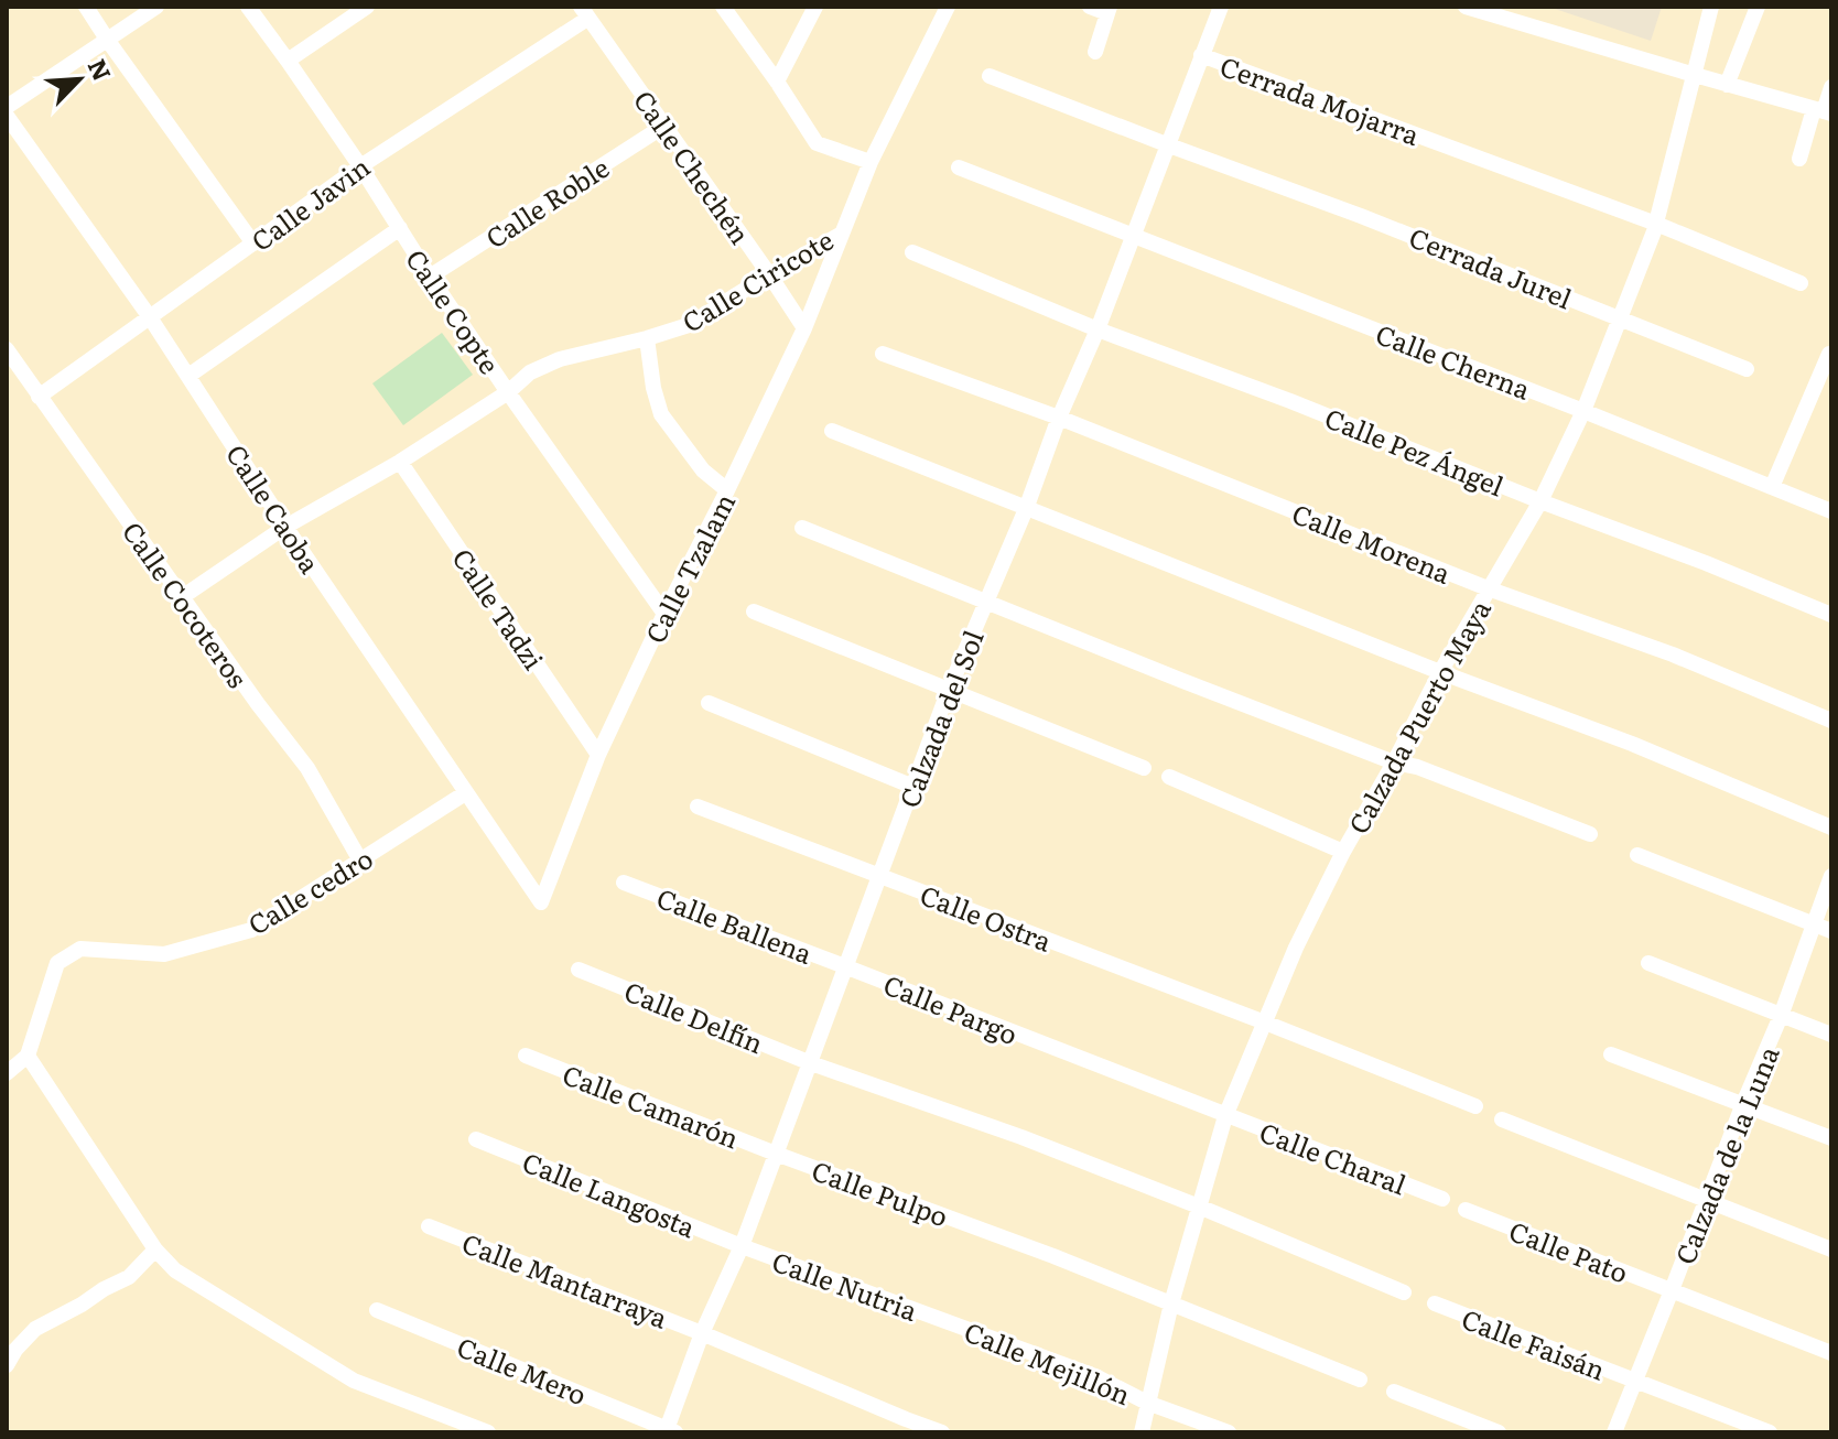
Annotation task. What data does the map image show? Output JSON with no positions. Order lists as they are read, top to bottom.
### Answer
{
  "streets": {
    "street": [
      "Cerrada Mojarra",
      "Calle Chechén",
      "Calle Roble",
      "Calle Javin",
      "Cerrada Jurel",
      "Calle Ciricote",
      "Calle Copte",
      "Calle Cherna",
      "Calle Pez Ángel",
      "Calle Caoba",
      "Calle Morena",
      "Calle Tzalam",
      "Calle Cocoteros",
      "Calle Tadzi",
      "Calzada Puerto Maya",
      "Calzada del Sol",
      "Calle cedro",
      "Calle Ostra",
      "Calle Ballena",
      "Calle Pargo",
      "Calle Delfín",
      "Calle Camarón",
      "Calzada de la Luna",
      "Calle Charal",
      "Calle Pulpo",
      "Calle Langosta",
      "Calle Pato",
      "Calle Mantarraya",
      "Calle Nutria",
      "Calle Faisán",
      "Calle Mejillón",
      "Calle Mero"
    ]
  },
  "crossings": [
    ["Cerrada Mojarra", "Calzada Puerto Maya"],
    ["Cerrada Mojarra", "Calzada del Sol"],
    ["Calle Chechén", "Calle Roble"],
    ["Calle Chechén", "Calle Javin"],
    ["Calle Chechén", "Calle Ciricote"],
    ["Calle Chechén", "Calle Tzalam"],
    ["Calle Roble", "Calle Copte"],
    ["Calle Javin", "Calle Copte"],
    ["Calle Javin", "Calle Caoba"],
    ["Calle Javin", "Calle Cocoteros"],
    ["Cerrada Jurel", "Calzada Puerto Maya"],
    ["Cerrada Jurel", "Calzada del Sol"],
    ["Calle Ciricote", "Calle Copte"],
    ["Calle Ciricote", "Calle Caoba"],
    ["Calle Ciricote", "Calle Tzalam"],
    ["Calle Ciricote", "Calle Cocoteros"],
    ["Calle Ciricote", "Calle Tadzi"],
    ["Calle Copte", "Calle Tzalam"],
    ["Calle Cherna", "Calzada Puerto Maya"],
    ["Calle Cherna", "Calzada del Sol"],
    ["Calle Pez Ángel", "Calzada Puerto Maya"],
    ["Calle Pez Ángel", "Calzada del Sol"],
    ["Calle Caoba", "Calle Tzalam"],
    ["Calle Caoba", "Calle cedro"],
    ["Calle Morena", "Calzada Puerto Maya"],
    ["Calle Morena", "Calzada del Sol"],
    ["Calle Tzalam", "Calle Tadzi"],
    ["Calle Cocoteros", "Calle cedro"],
    ["Calzada Puerto Maya", "Calle Ostra"],
    ["Calzada Puerto Maya", "Calle Pargo"],
    ["Calzada Puerto Maya", "Calle Delfín"],
    ["Calzada Puerto Maya", "Calle Charal"],
    ["Calzada Puerto Maya", "Calle Pulpo"],
    ["Calzada Puerto Maya", "Calle Mejillón"],
    ["Calzada del Sol", "Calle Ostra"],
    ["Calzada del Sol", "Calle Ballena"],
    ["Calzada del Sol", "Calle Pargo"],
    ["Calzada del Sol", "Calle Delfín"],
    ["Calzada del Sol", "Calle Camarón"],
    ["Calzada del Sol", "Calle Pulpo"],
    ["Calzada del Sol", "Calle Langosta"],
    ["Calzada del Sol", "Calle Mantarraya"],
    ["Calzada del Sol", "Calle Nutria"],
    ["Calzada del Sol", "Calle Mero"],
    ["Calle Ballena", "Calle Pargo"],
    ["Calle Pargo", "Calle Charal"],
    ["Calle Camarón", "Calle Pulpo"],
    ["Calzada de la Luna", "Calle Pato"],
    ["Calzada de la Luna", "Calle Faisán"],
    ["Calle Langosta", "Calle Nutria"],
    ["Calle Nutria", "Calle Mejillón"]
  ],
  "north": "top right"
}
